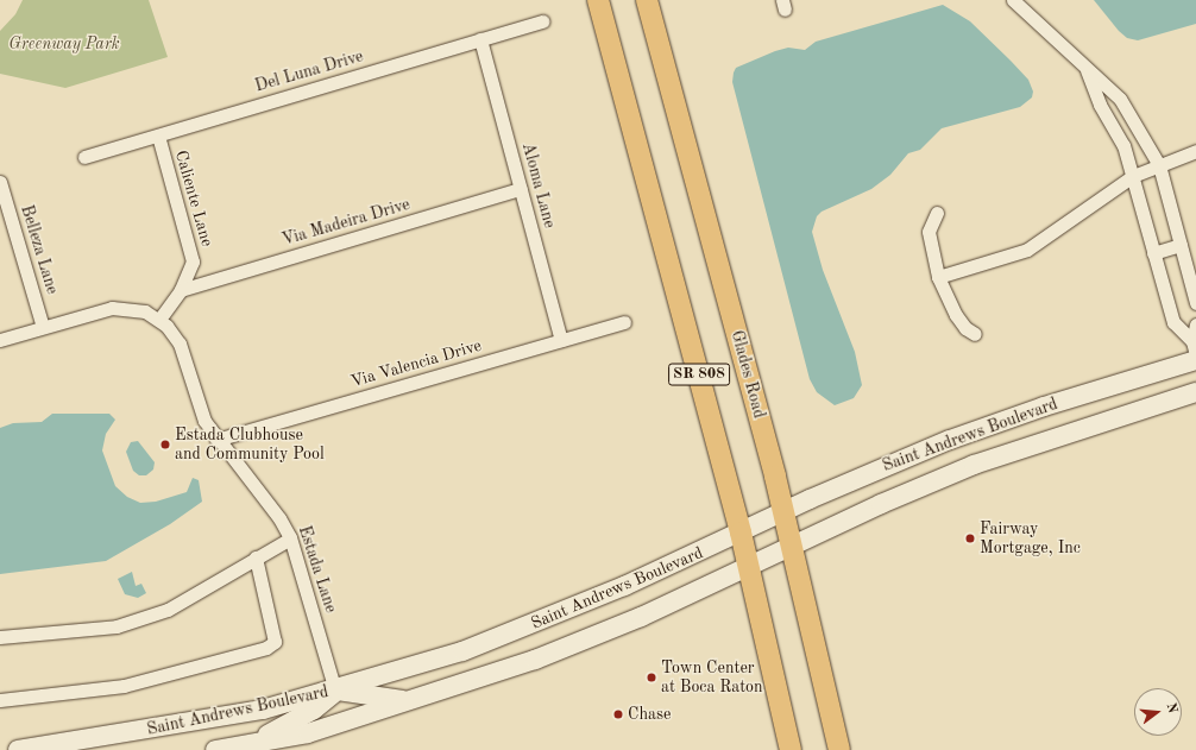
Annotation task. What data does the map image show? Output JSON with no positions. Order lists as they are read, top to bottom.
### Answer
{
  "streets": {
    "main road": ["SR 808", "Glades Road"],
    "street": [
      "Del Luna Drive",
      "Aloma Lane",
      "Caliente Lane",
      "Via Madeira Drive",
      "Belleza Lane",
      "Via Valencia Drive",
      "Saint Andrews Boulevard",
      "Estada Lane"
    ]
  },
  "crossings": [
    ["Del Luna Drive", "Aloma Lane"],
    ["Del Luna Drive", "Caliente Lane"],
    ["Aloma Lane", "Via Madeira Drive"],
    ["Aloma Lane", "Via Valencia Drive"],
    ["Caliente Lane", "Via Madeira Drive"],
    ["Caliente Lane", "Estada Lane"],
    ["Belleza Lane", "Estada Lane"],
    ["Via Valencia Drive", "Estada Lane"],
    ["SR 808", "Saint Andrews Boulevard"],
    ["Glades Road", "Saint Andrews Boulevard"],
    ["Saint Andrews Boulevard", "Estada Lane"]
  ],
  "parks": ["Greenway Park"],
  "places": [
    "Estada Clubhouse and Community Pool",
    "Fairway Mortgage, Inc",
    "Town Center at Boca Raton",
    "Chase"
  ],
  "north": "right"
}
